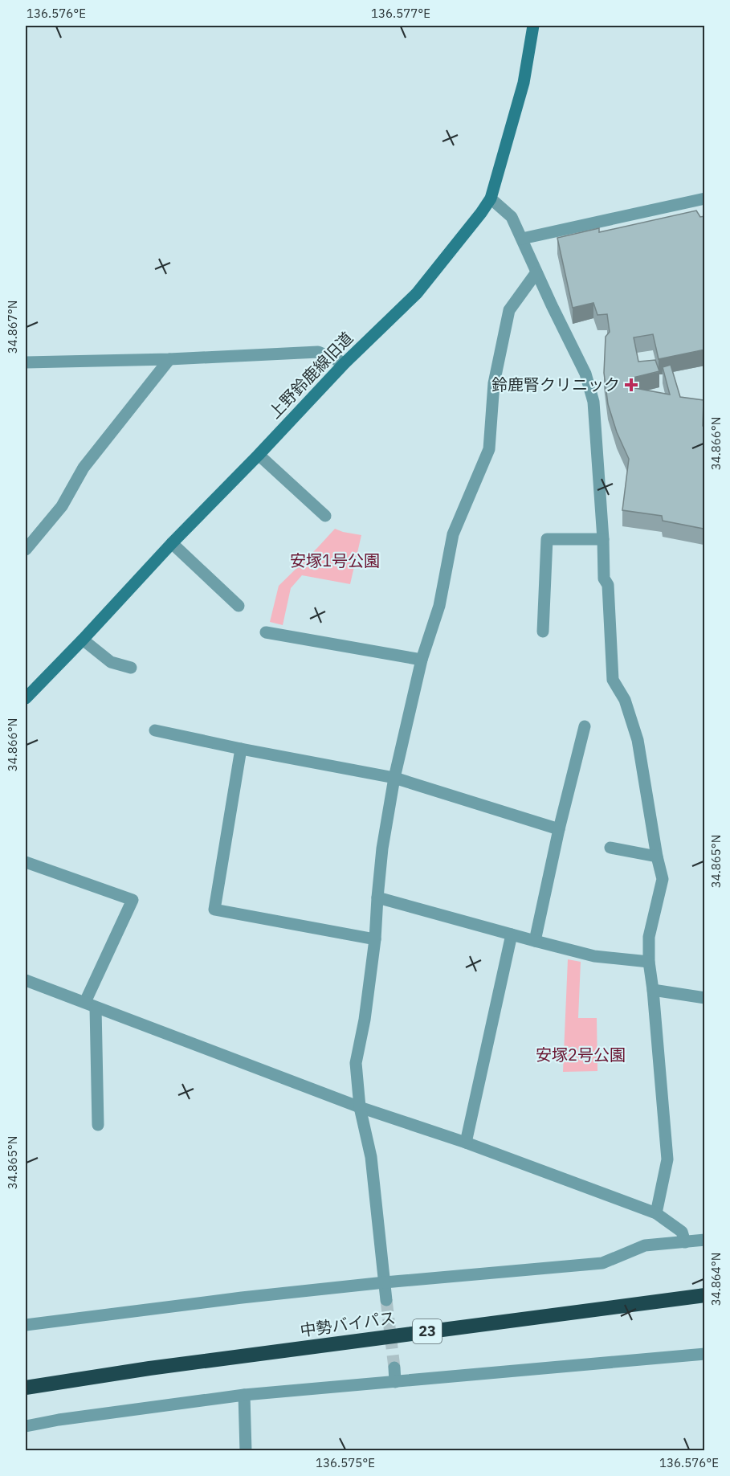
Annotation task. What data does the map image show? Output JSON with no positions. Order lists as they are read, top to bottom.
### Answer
{
  "streets": {
    "highway": ["中勢バイパス", "23"],
    "street": ["上野鈴鹿線旧道"]
  },
  "parks": ["安塚1号公園", "安塚2号公園"],
  "places": {
    "health": ["鈴鹿腎クリニック"]
  },
  "coordinates": [
    "136.576°E",
    "136.577°E",
    "34.867°N",
    "34.866°N",
    "34.865°N",
    "34.864°N",
    "136.575°E"
  ]
}
